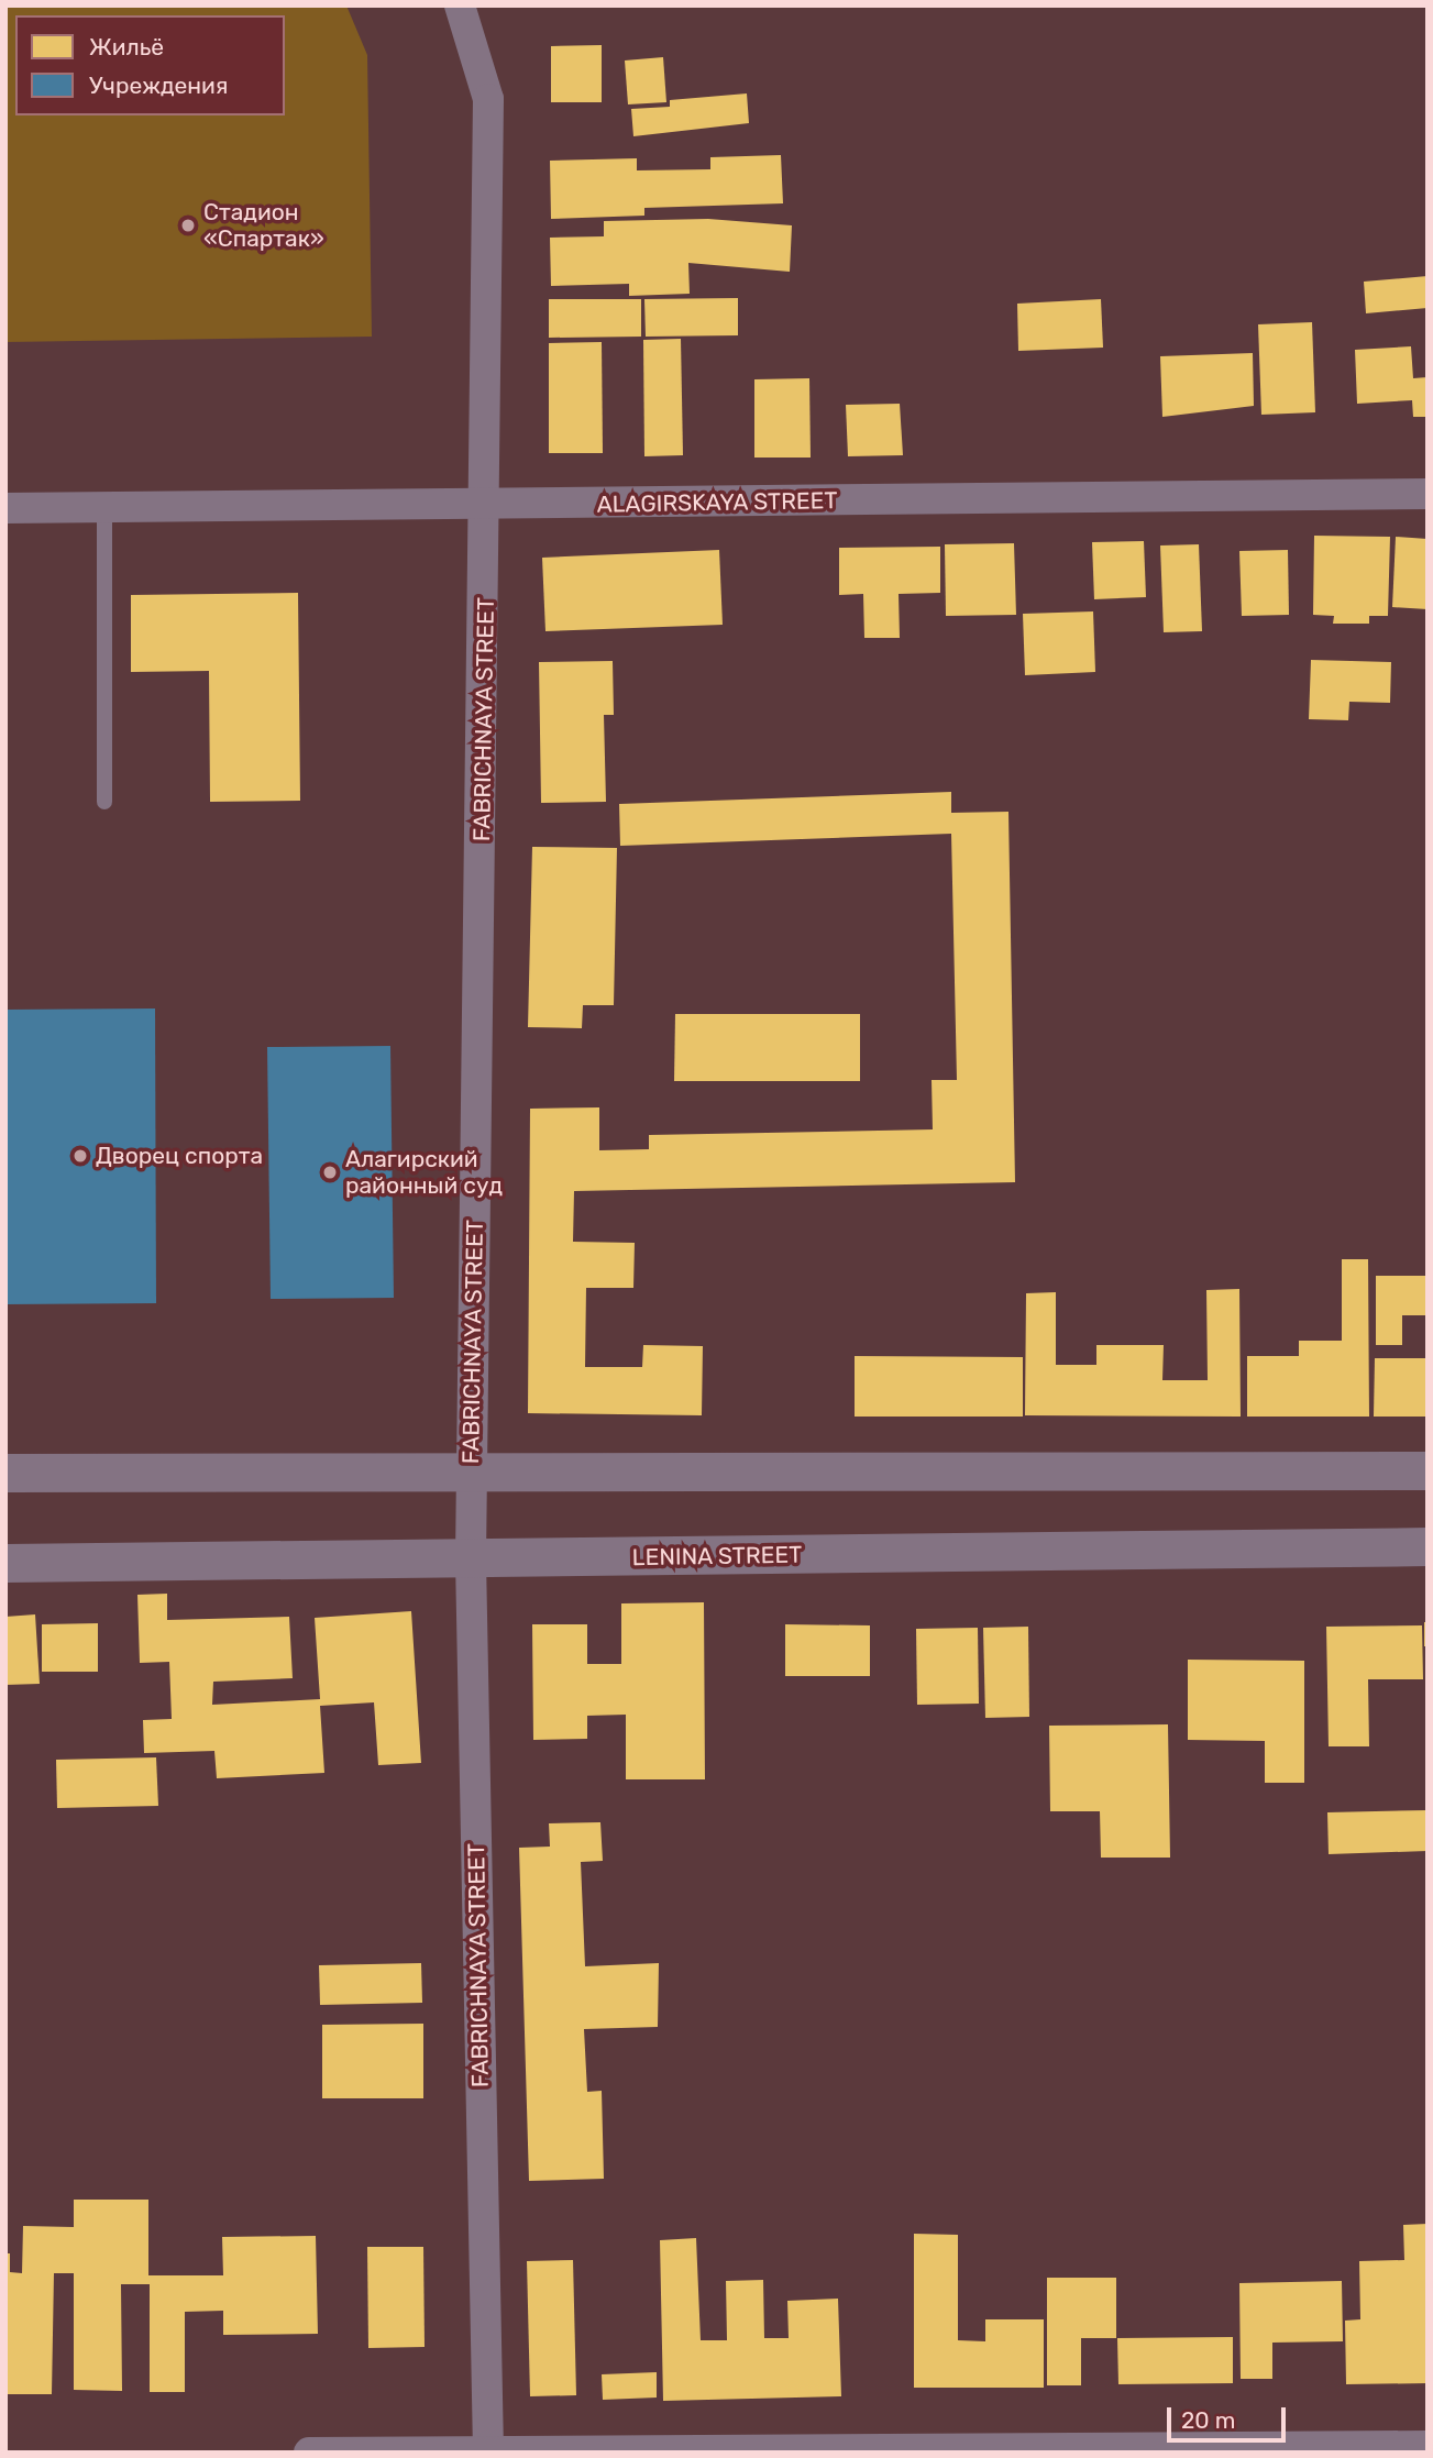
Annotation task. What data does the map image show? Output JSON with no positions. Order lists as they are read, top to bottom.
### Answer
{
  "streets": {
    "street": ["ALAGIRSKAYA STREET", "FABRICHNAYA STREET", "LENINA STREET"]
  },
  "crossings": [
    ["ALAGIRSKAYA STREET", "FABRICHNAYA STREET"],
    ["FABRICHNAYA STREET", "LENINA STREET"]
  ],
  "places": ["Стадион «Спартак»", "Дворец спорта", "Алагирский районный суд"],
  "legend": ["Жильё", "Учреждения"],
  "scale_bar": "20 m"
}
